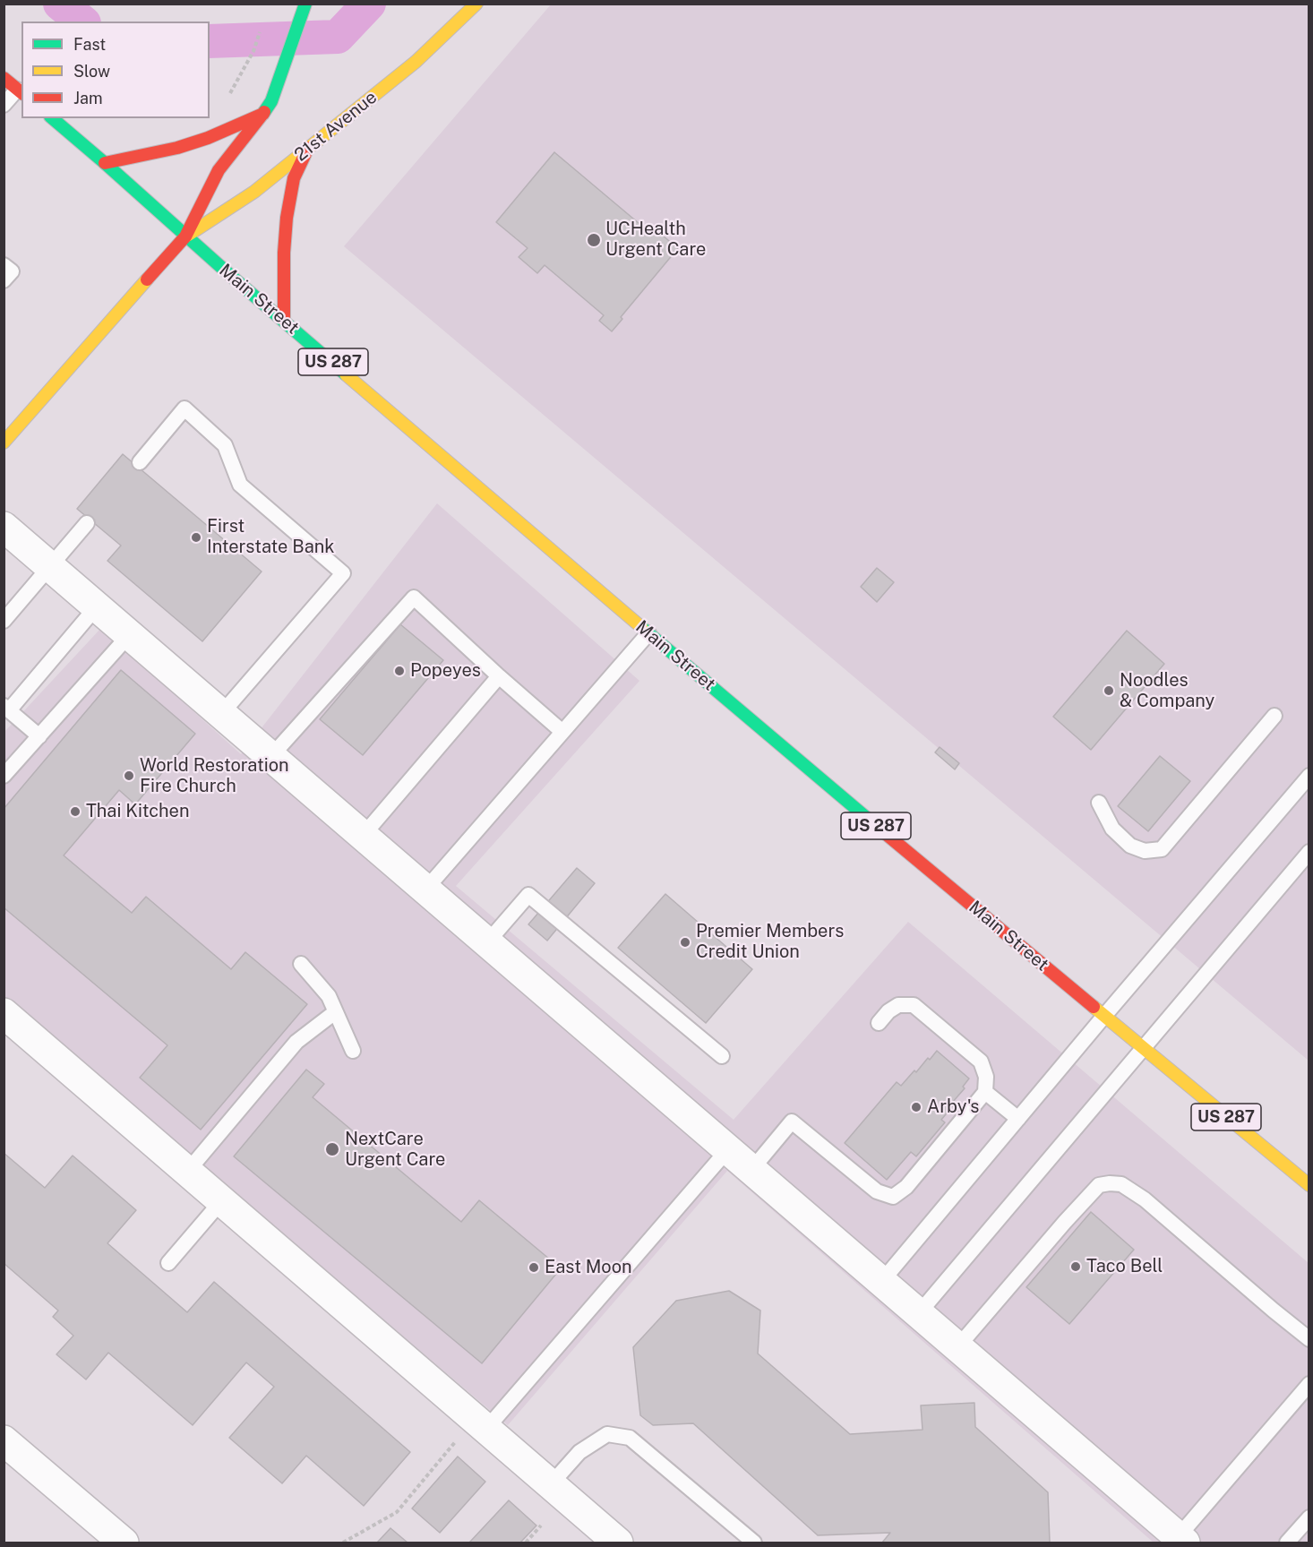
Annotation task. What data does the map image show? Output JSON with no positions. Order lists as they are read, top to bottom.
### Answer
{
  "streets": {
    "main road": ["21st Avenue", "Main Street", "US 287"]
  },
  "crossings": [
    ["21st Avenue", "Main Street"]
  ],
  "places": [
    "UCHealth Urgent Care",
    "First Interstate Bank",
    "Popeyes",
    "Noodles & Company",
    "World Restoration Fire Church",
    "Thai Kitchen",
    "Premier Members Credit Union",
    "Arby's",
    "NextCare Urgent Care",
    "Taco Bell",
    "East Moon"
  ],
  "legend": ["Fast", "Slow", "Jam"]
}
